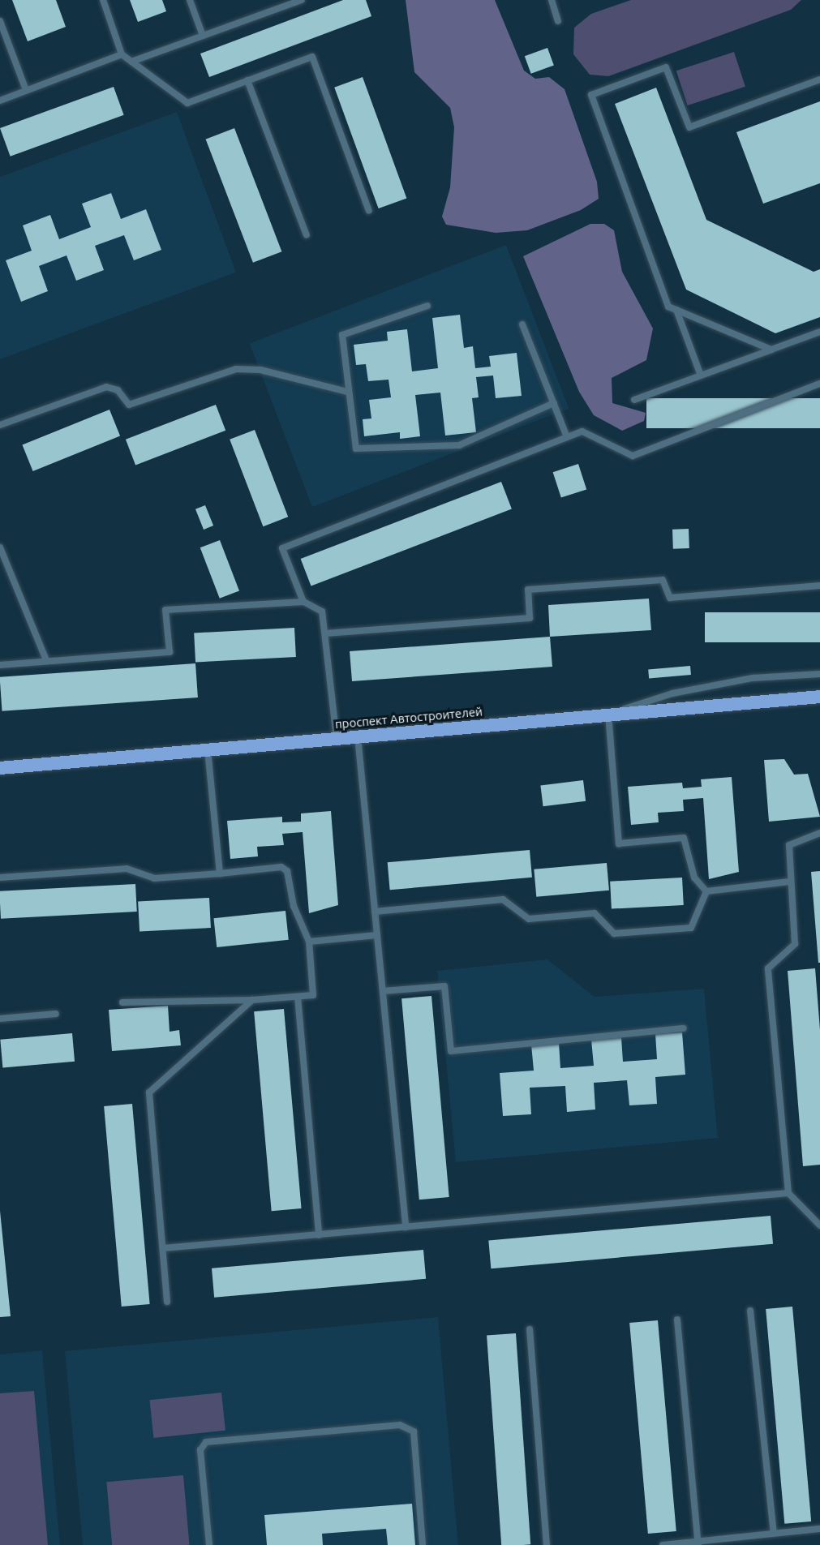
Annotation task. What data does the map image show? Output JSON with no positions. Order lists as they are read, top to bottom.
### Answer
{
  "streets": {
    "highway": ["проспект Автостроителей"]
  }
}
